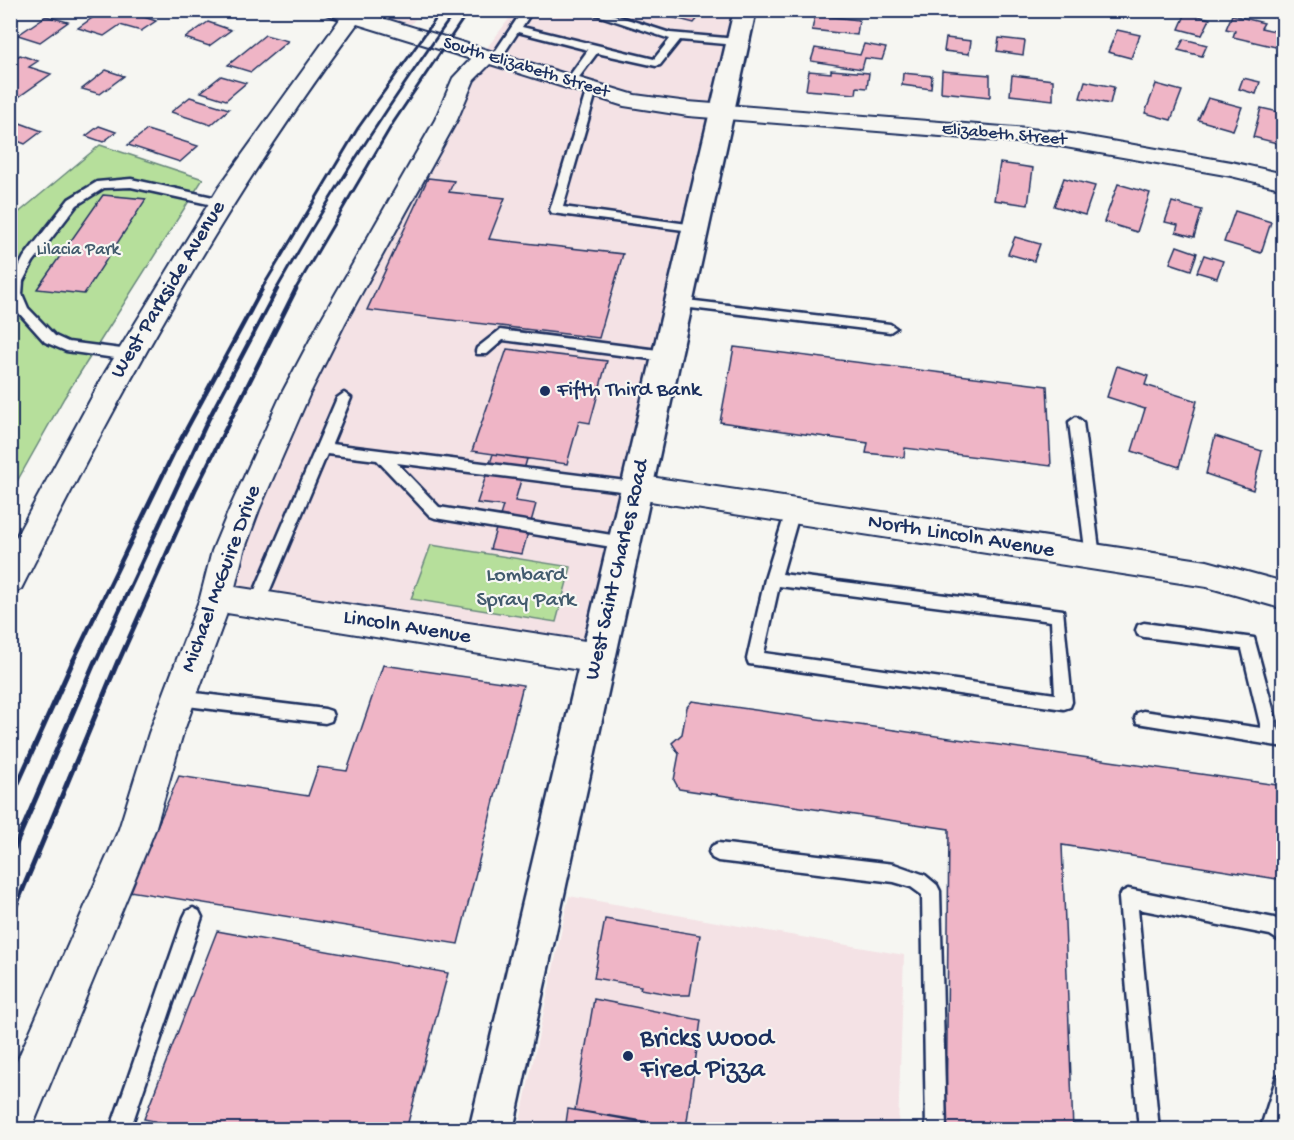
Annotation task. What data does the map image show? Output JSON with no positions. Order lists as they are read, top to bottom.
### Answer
{
  "streets": {
    "main road": ["West Saint Charles Road"],
    "street": [
      "South Elizabeth Street",
      "Elizabeth Street",
      "West Parkside Avenue",
      "North Lincoln Avenue",
      "Michael McGuire Drive",
      "Lincoln Avenue"
    ]
  },
  "crossings": [
    ["South Elizabeth Street", "Elizabeth Street"],
    ["South Elizabeth Street", "West Parkside Avenue"],
    ["South Elizabeth Street", "West Saint Charles Road"],
    ["South Elizabeth Street", "Michael McGuire Drive"],
    ["Elizabeth Street", "West Saint Charles Road"],
    ["North Lincoln Avenue", "West Saint Charles Road"],
    ["West Saint Charles Road", "Lincoln Avenue"],
    ["Michael McGuire Drive", "Lincoln Avenue"]
  ],
  "parks": ["Lilacia Park", "Lombard Spray Park"],
  "places": ["Fifth Third Bank", "Bricks Wood Fired Pizza"]
}
